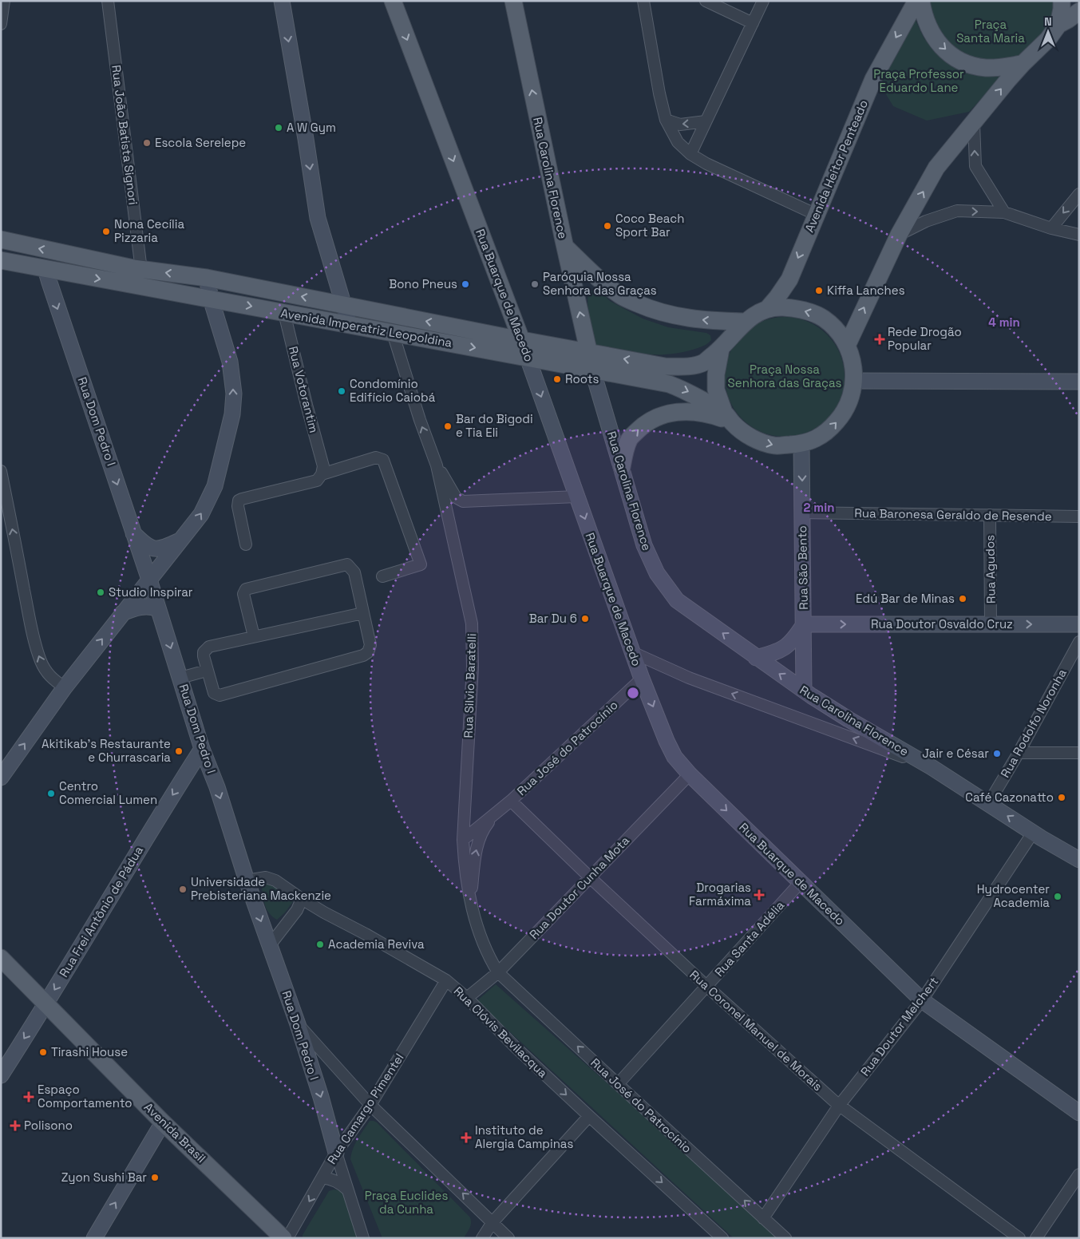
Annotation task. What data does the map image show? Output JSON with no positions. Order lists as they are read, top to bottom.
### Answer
{
  "streets": {
    "main road": [
      "Avenida Heitor Penteado",
      "Rua Carolina Florence",
      "Rua Buarque de Macedo",
      "Avenida Imperatriz Leopoldina",
      "Rua Dom Pedro I",
      "Rua São Bento",
      "Rua Doutor Osvaldo Cruz",
      "Rua Frei Antônio de Pádua",
      "Avenida Brasil"
    ],
    "street": [
      "Rua João Batista Signori",
      "Rua Votorantim",
      "Rua Baronesa Geraldo de Resende",
      "Rua Agudos",
      "Rua Silvio Baratelli",
      "Rua Rodolfo Noronha",
      "Rua José do Patrocínio",
      "Rua Doutor Cunha Mota",
      "Rua Santa Adélia",
      "Rua Doutor Melchert",
      "Rua Coronel Manuel de Morais",
      "Rua Clóvis Bevilacqua",
      "Rua Camargo Pimentel"
    ]
  },
  "crossings": [
    ["Rua João Batista Signori", "Avenida Imperatriz Leopoldina"],
    ["Avenida Heitor Penteado", "Avenida Imperatriz Leopoldina"],
    ["Avenida Heitor Penteado", "Rua São Bento"],
    ["Rua Carolina Florence", "Avenida Imperatriz Leopoldina"],
    ["Rua Carolina Florence", "Rua São Bento"],
    ["Rua Carolina Florence", "Rua Rodolfo Noronha"],
    ["Rua Carolina Florence", "Rua Doutor Melchert"],
    ["Rua Buarque de Macedo", "Avenida Imperatriz Leopoldina"],
    ["Rua Buarque de Macedo", "Rua José do Patrocínio"],
    ["Rua Buarque de Macedo", "Rua Doutor Cunha Mota"],
    ["Rua Buarque de Macedo", "Rua Santa Adélia"],
    ["Rua Buarque de Macedo", "Rua Doutor Melchert"],
    ["Avenida Imperatriz Leopoldina", "Rua Votorantim"],
    ["Avenida Imperatriz Leopoldina", "Rua Dom Pedro I"],
    ["Avenida Imperatriz Leopoldina", "Rua São Bento"],
    ["Avenida Imperatriz Leopoldina", "Rua Silvio Baratelli"],
    ["Rua Dom Pedro I", "Rua Frei Antônio de Pádua"],
    ["Rua Dom Pedro I", "Rua Clóvis Bevilacqua"],
    ["Rua Dom Pedro I", "Rua Camargo Pimentel"],
    ["Rua Baronesa Geraldo de Resende", "Rua São Bento"],
    ["Rua Baronesa Geraldo de Resende", "Rua Agudos"],
    ["Rua São Bento", "Rua Doutor Osvaldo Cruz"],
    ["Rua Agudos", "Rua Doutor Osvaldo Cruz"],
    ["Rua Silvio Baratelli", "Rua José do Patrocínio"],
    ["Rua Silvio Baratelli", "Rua Doutor Cunha Mota"],
    ["Rua José do Patrocínio", "Rua Doutor Cunha Mota"],
    ["Rua José do Patrocínio", "Rua Santa Adélia"],
    ["Rua José do Patrocínio", "Rua Doutor Melchert"],
    ["Rua José do Patrocínio", "Rua Coronel Manuel de Morais"],
    ["Rua Doutor Cunha Mota", "Rua Coronel Manuel de Morais"],
    ["Rua Doutor Cunha Mota", "Rua Clóvis Bevilacqua"],
    ["Rua Frei Antônio de Pádua", "Avenida Brasil"],
    ["Rua Santa Adélia", "Rua Coronel Manuel de Morais"],
    ["Rua Doutor Melchert", "Rua Coronel Manuel de Morais"],
    ["Rua Clóvis Bevilacqua", "Rua Camargo Pimentel"]
  ],
  "one_way": [
    "Rua Carolina Florence",
    "Rua Buarque de Macedo",
    "Rua Dom Pedro I",
    "Rua Doutor Osvaldo Cruz",
    "Rua José do Patrocínio",
    "Rua Frei Antônio de Pádua",
    "Rua Clóvis Bevilacqua"
  ],
  "parks": [
    "Praça Santa Maria",
    "Praça Professor Eduardo Lane",
    "Praça Nossa Senhora das Graças",
    "Praça Euclides da Cunha"
  ],
  "places": {
    "other": [
      "A W Gym",
      "Escola Serelepe",
      "Coco Beach Sport Bar",
      "Nona Cecília Pizzaria",
      "Bono Pneus",
      "Paróquia Nossa Senhora das Graças",
      "Kiffa Lanches",
      "Roots",
      "Condomínio Edifício Caiobá",
      "Bar do Bigodi e Tia Eli",
      "Studio Inspirar",
      "Edú Bar de Minas",
      "Bar Du 6",
      "Akitikab's Restaurante e Churrascaria",
      "Jair e César",
      "Centro Comercial Lumen",
      "Café Cazonatto",
      "Universidade Prebisteriana Mackenzie",
      "Hydrocenter Academia",
      "Academia Reviva",
      "Tirashi House",
      "Zyon Sushi Bar"
    ],
    "health": [
      "Rede Drogão Popular",
      "Drogarias Farmáxima",
      "Espaço Comportamento",
      "Polisono",
      "Instituto de Alergia Campinas"
    ]
  },
  "north": "top",
  "rings": ["4 min", "2 min"]
}
